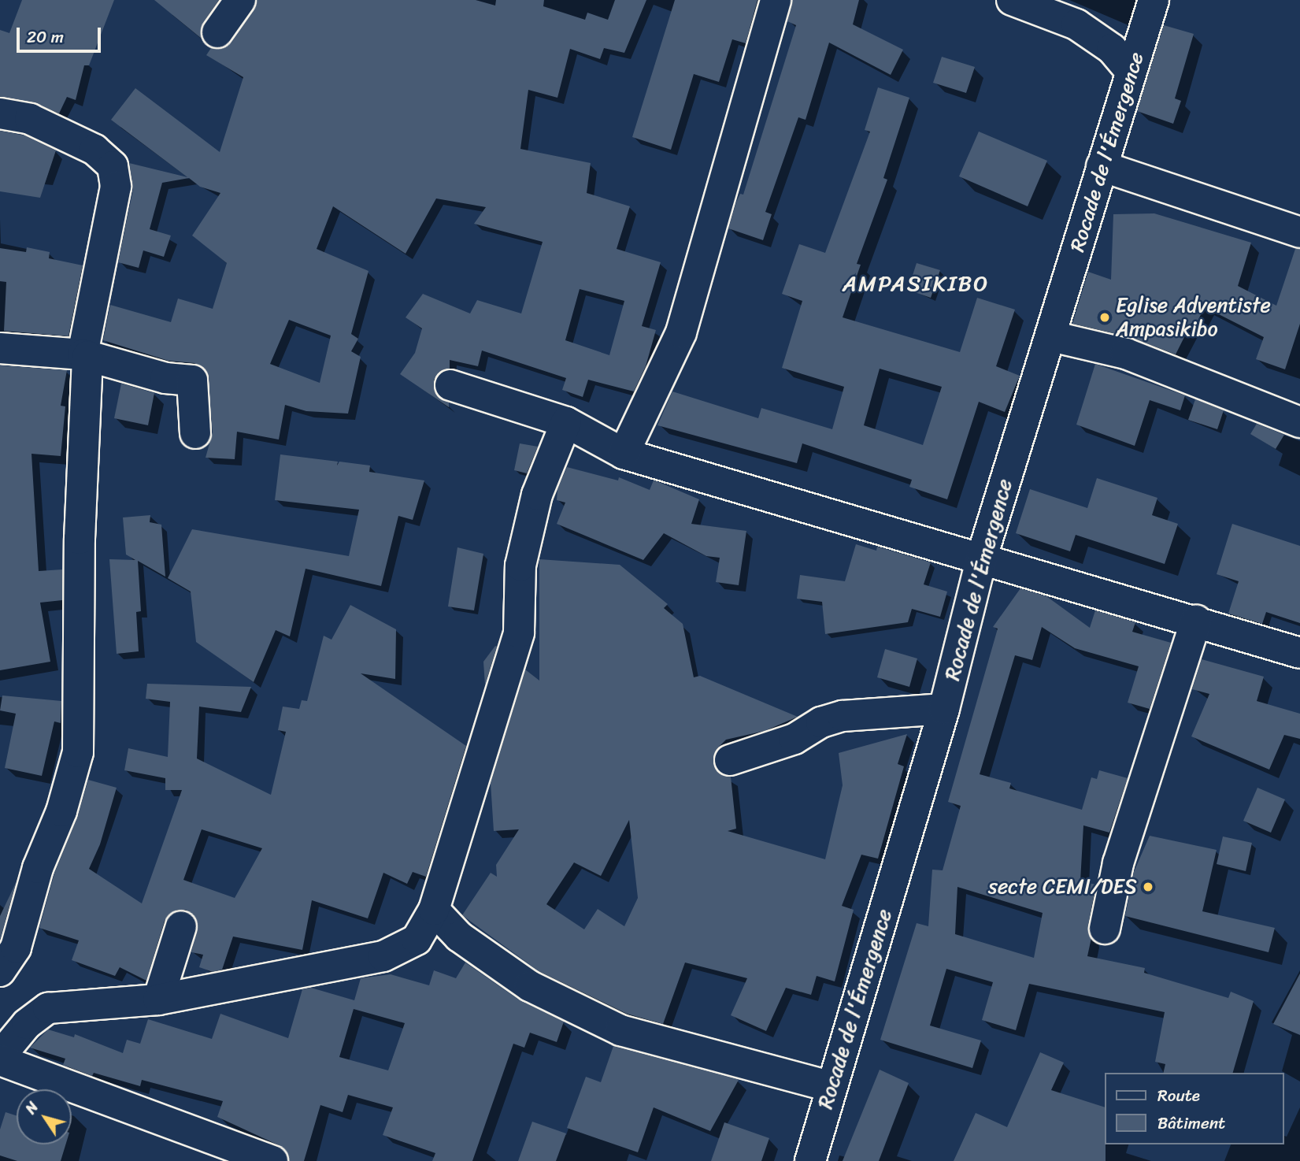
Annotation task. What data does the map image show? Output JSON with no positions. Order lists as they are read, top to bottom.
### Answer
{
  "streets": {
    "street": ["Rocade de l'Émergence"]
  },
  "districts": ["AMPASIKIBO"],
  "places": ["Eglise Adventiste Ampasikibo", "secte CEMI/DES"],
  "legend": ["Route", "Bâtiment"],
  "scale_bar": "20 m",
  "north": "top left"
}
